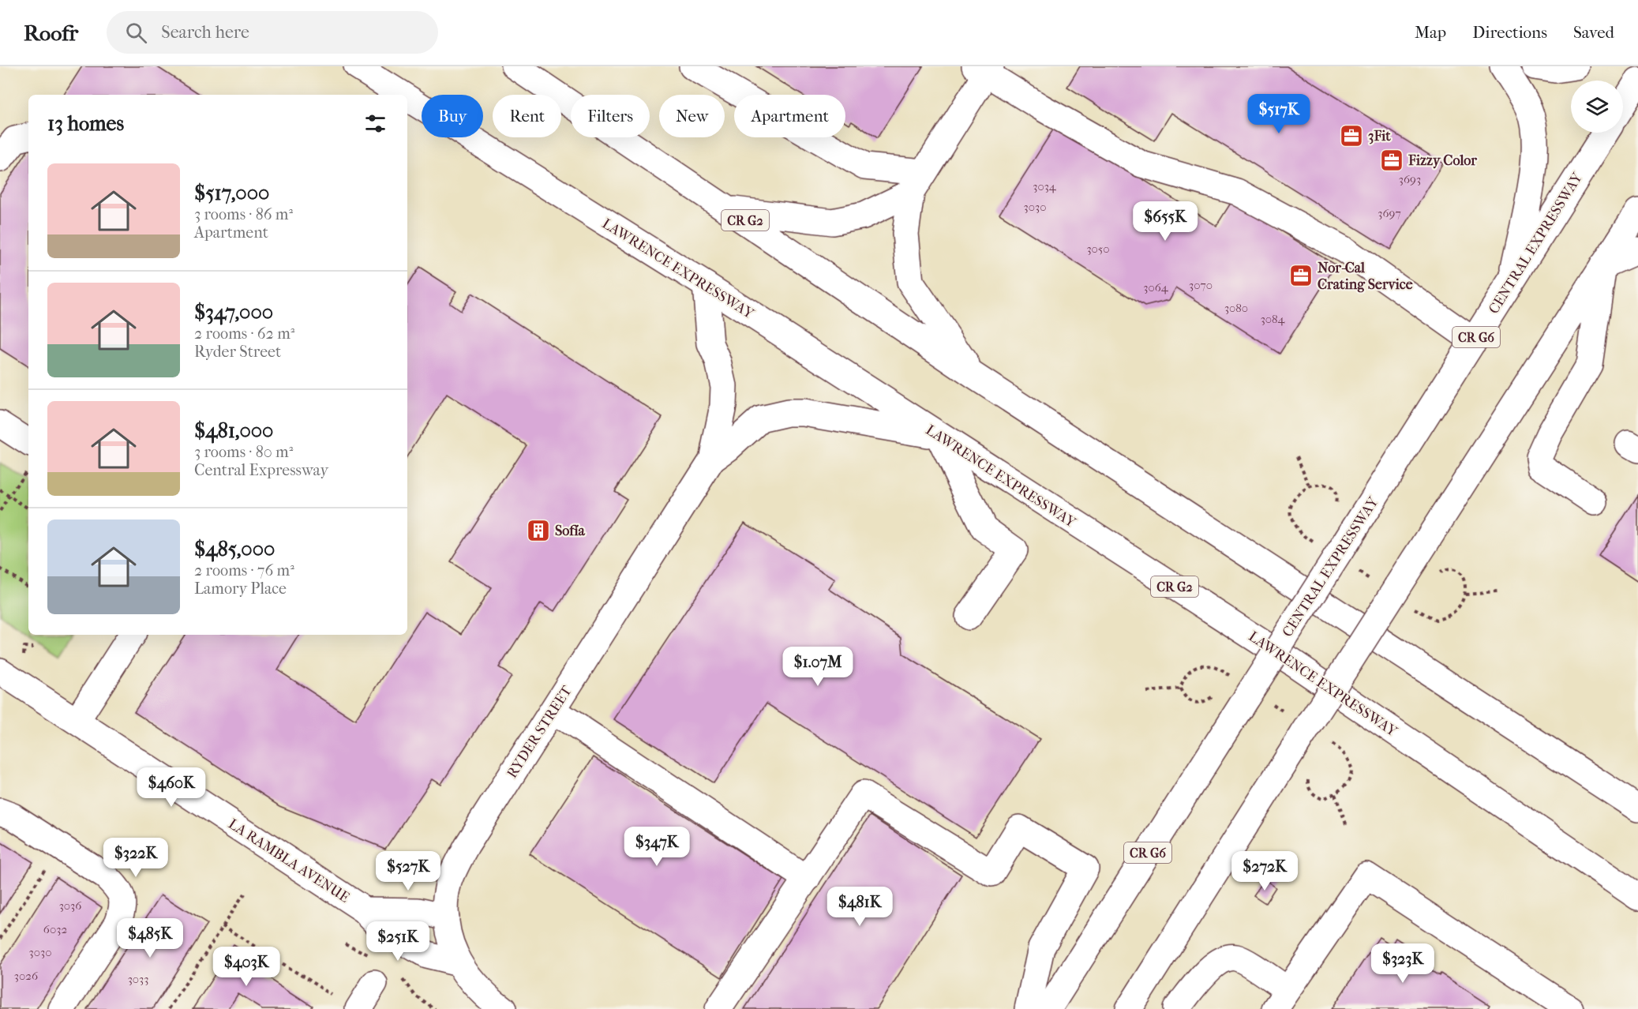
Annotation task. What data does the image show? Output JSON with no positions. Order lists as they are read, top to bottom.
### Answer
{
  "streets": {
    "main road": [
      "CR G2",
      "CENTRAL EXPRESSWAY",
      "LAWRENCE EXPRESSWAY",
      "CR G6",
      "RYDER STREET",
      "LA RAMBLA AVENUE"
    ]
  },
  "crossings": [
    ["RYDER STREET", "LA RAMBLA AVENUE"]
  ],
  "places": {
    "office": ["3Fit", "Fizzy Color", "Nor-Cal Crating Service"],
    "building": ["Sofía"]
  },
  "house_numbers": [
    "3693",
    "3034",
    "3030",
    "3697",
    "3050",
    "3070",
    "3064",
    "3080",
    "3084",
    "3036",
    "6032",
    "3030",
    "3026",
    "3033"
  ],
  "page": {
    "header": "Roofr",
    "search": "Search here",
    "nav": ["Map", "Directions", "Saved"],
    "price": [
      "$517K",
      "$655K",
      "$1.07M",
      "$460K",
      "$347K",
      "$322K",
      "$527K",
      "$272K",
      "$481K",
      "$485K",
      "$251K",
      "$323K",
      "$403K"
    ],
    "chip": [
      "Buy",
      "Rent",
      "Filters",
      "New",
      "Apartment"
    ],
    "heading": "13 homes",
    "list": [
      {
        "name": "$517,000",
        "note": "3 rooms · 86 m² · Apartment"
      },
      {
        "name": "$347,000",
        "note": "2 rooms · 62 m² · Ryder Street"
      },
      {
        "name": "$481,000",
        "note": "3 rooms · 80 m² · Central Expressway"
      },
      {
        "name": "$485,000",
        "note": "2 rooms · 76 m² · Lamory Place"
      }
    ]
  }
}
